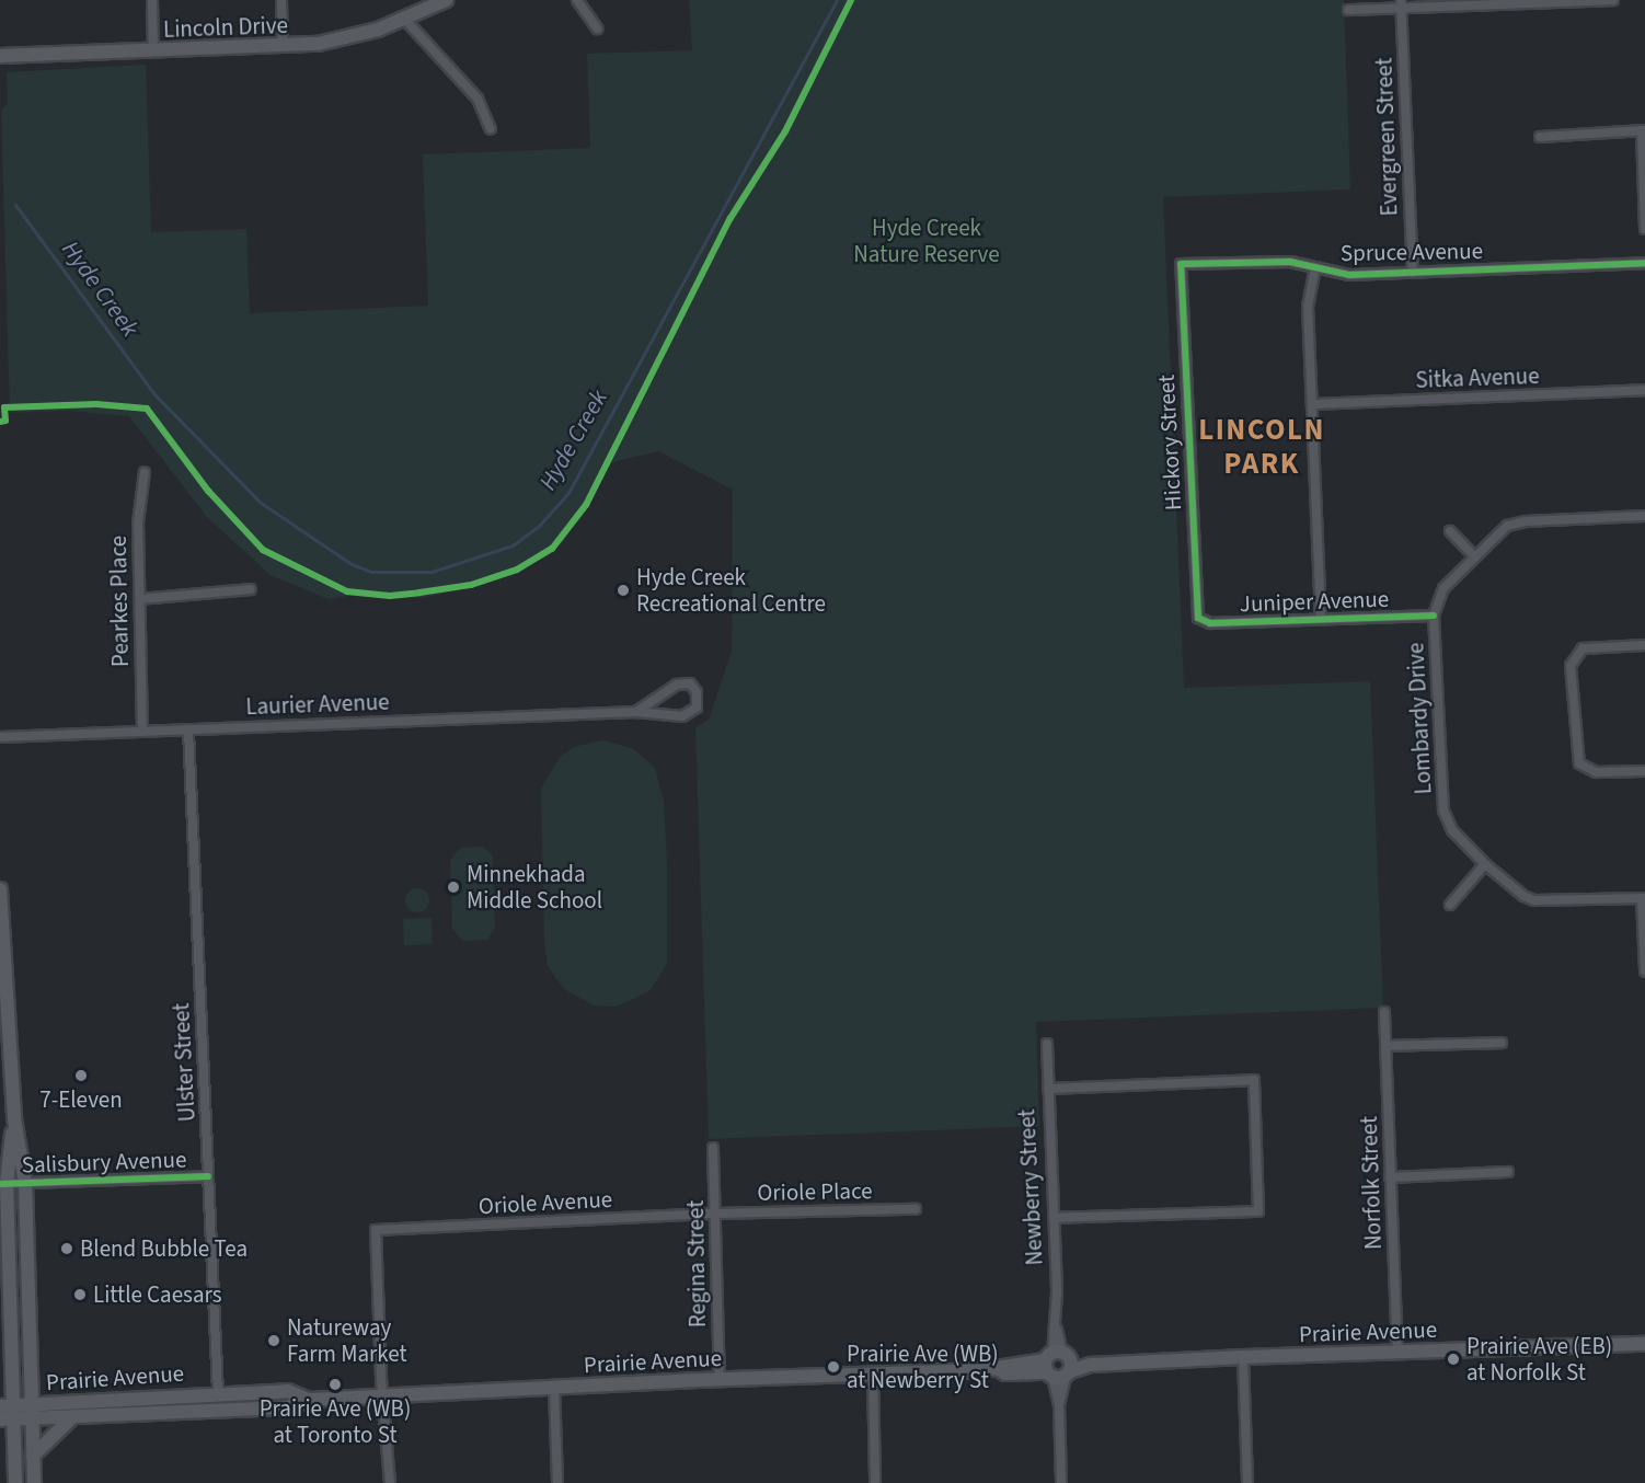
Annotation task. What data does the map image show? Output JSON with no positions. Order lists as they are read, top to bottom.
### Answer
{
  "streets": {
    "main road": ["Lincoln Drive", "Prairie Avenue"],
    "street": [
      "Evergreen Street",
      "Spruce Avenue",
      "Sitka Avenue",
      "Hickory Street",
      "Pearkes Place",
      "Juniper Avenue",
      "Laurier Avenue",
      "Lombardy Drive",
      "Ulster Street",
      "Salisbury Avenue",
      "Norfolk Street",
      "Newberry Street",
      "Oriole Place",
      "Oriole Avenue",
      "Regina Street"
    ]
  },
  "crossings": [
    ["Evergreen Street", "Spruce Avenue"],
    ["Spruce Avenue", "Hickory Street"],
    ["Hickory Street", "Juniper Avenue"],
    ["Pearkes Place", "Laurier Avenue"],
    ["Juniper Avenue", "Lombardy Drive"],
    ["Laurier Avenue", "Ulster Street"],
    ["Ulster Street", "Salisbury Avenue"],
    ["Ulster Street", "Prairie Avenue"],
    ["Norfolk Street", "Prairie Avenue"],
    ["Newberry Street", "Prairie Avenue"],
    ["Oriole Place", "Oriole Avenue"],
    ["Oriole Place", "Regina Street"],
    ["Oriole Avenue", "Regina Street"],
    ["Oriole Avenue", "Prairie Avenue"],
    ["Regina Street", "Prairie Avenue"]
  ],
  "districts": ["LINCOLN PARK"],
  "water": ["Hyde Creek"],
  "parks": ["Hyde Creek Nature Reserve"],
  "places": [
    "Hyde Creek Recreational Centre",
    "Minnekhada Middle School",
    "7-Eleven",
    "Blend Bubble Tea",
    "Little Caesars",
    "Natureway Farm Market",
    "Prairie Ave (EB) at Norfolk St",
    "Prairie Ave (WB) at Newberry St",
    "Prairie Ave (WB) at Toronto St"
  ]
}
